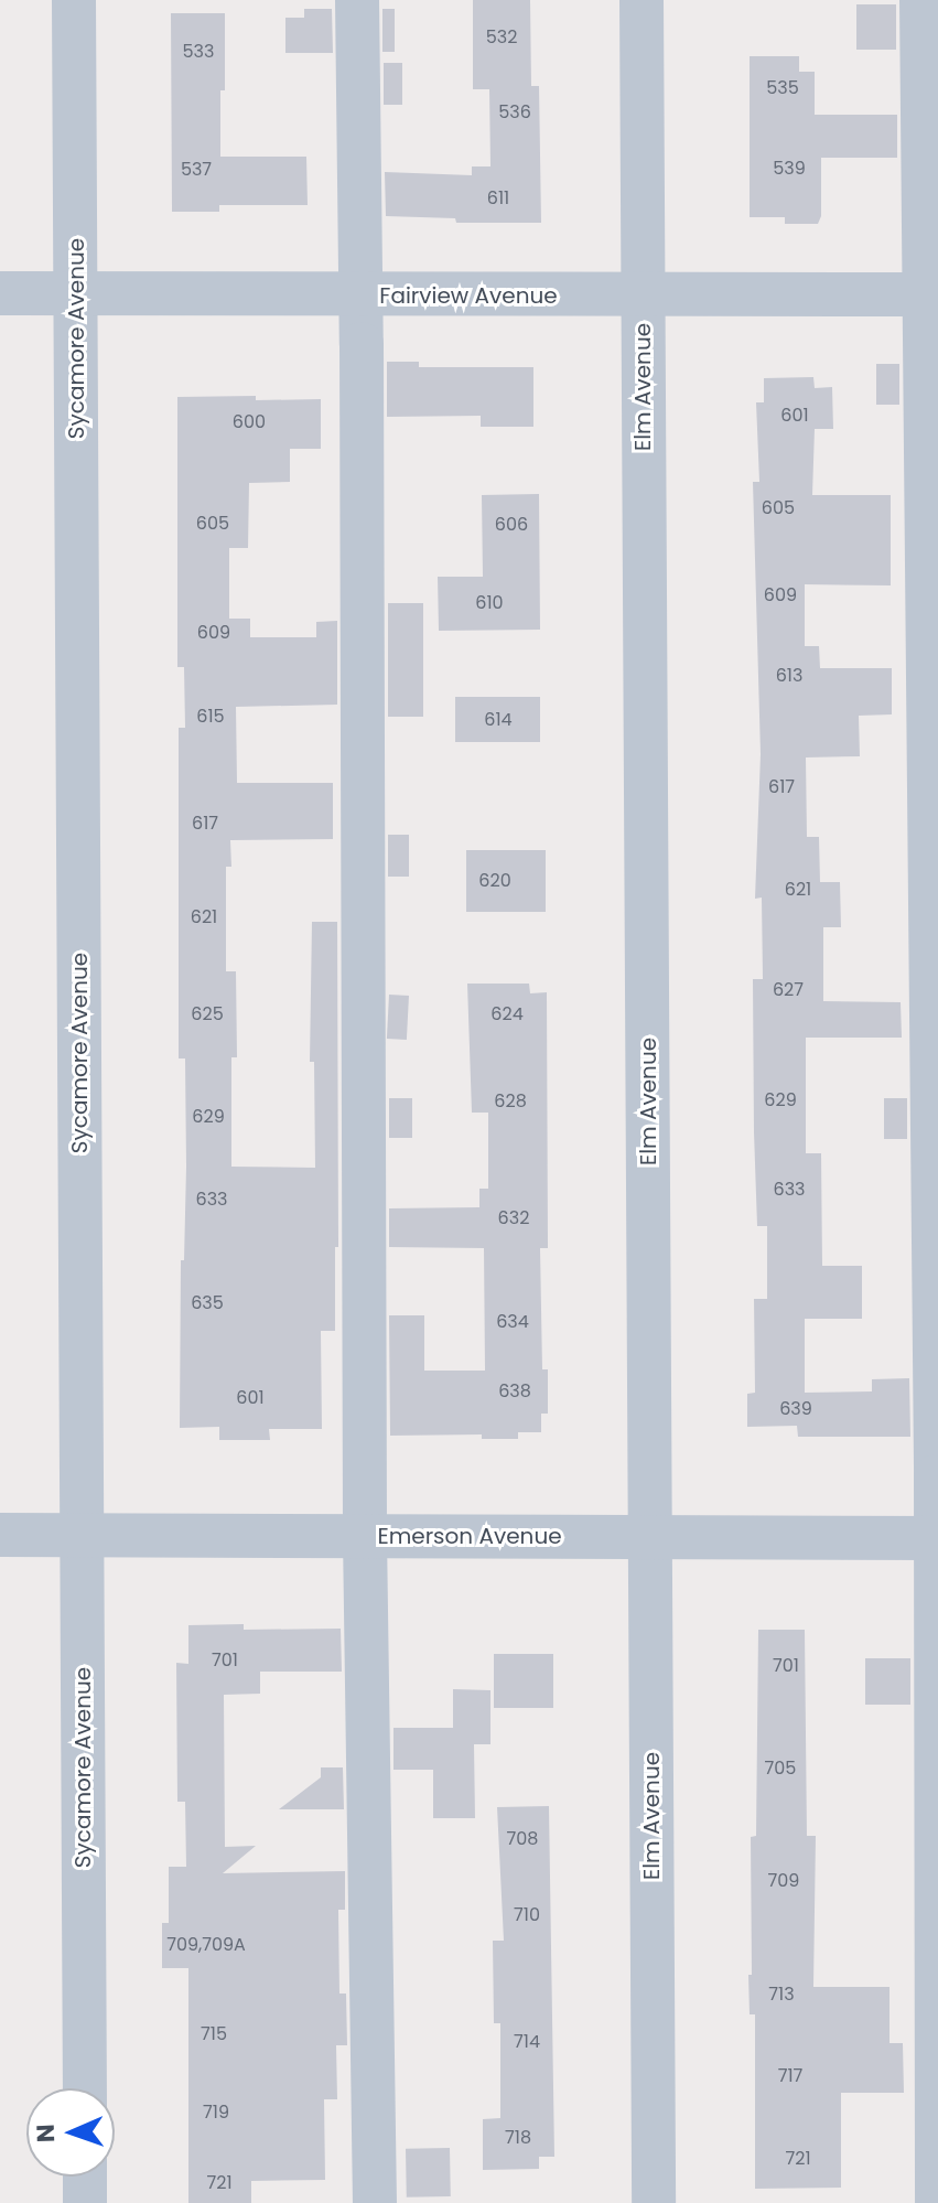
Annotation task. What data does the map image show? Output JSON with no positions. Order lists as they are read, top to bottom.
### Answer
{
  "streets": {
    "street": [
      "Fairview Avenue",
      "Sycamore Avenue",
      "Elm Avenue",
      "Emerson Avenue"
    ]
  },
  "crossings": [
    ["Fairview Avenue", "Sycamore Avenue"],
    ["Fairview Avenue", "Elm Avenue"],
    ["Sycamore Avenue", "Emerson Avenue"],
    ["Elm Avenue", "Emerson Avenue"]
  ],
  "house_numbers": [
    "532",
    "533",
    "535",
    "536",
    "539",
    "537",
    "611",
    "601",
    "600",
    "605",
    "605",
    "606",
    "609",
    "610",
    "609",
    "613",
    "615",
    "614",
    "617",
    "617",
    "620",
    "621",
    "621",
    "627",
    "625",
    "624",
    "629",
    "628",
    "629",
    "633",
    "633",
    "632",
    "635",
    "634",
    "638",
    "601",
    "639",
    "701",
    "701",
    "705",
    "708",
    "709",
    "710",
    "709,709A",
    "713",
    "715",
    "714",
    "717",
    "719",
    "718",
    "721",
    "721"
  ],
  "north": "left"
}
